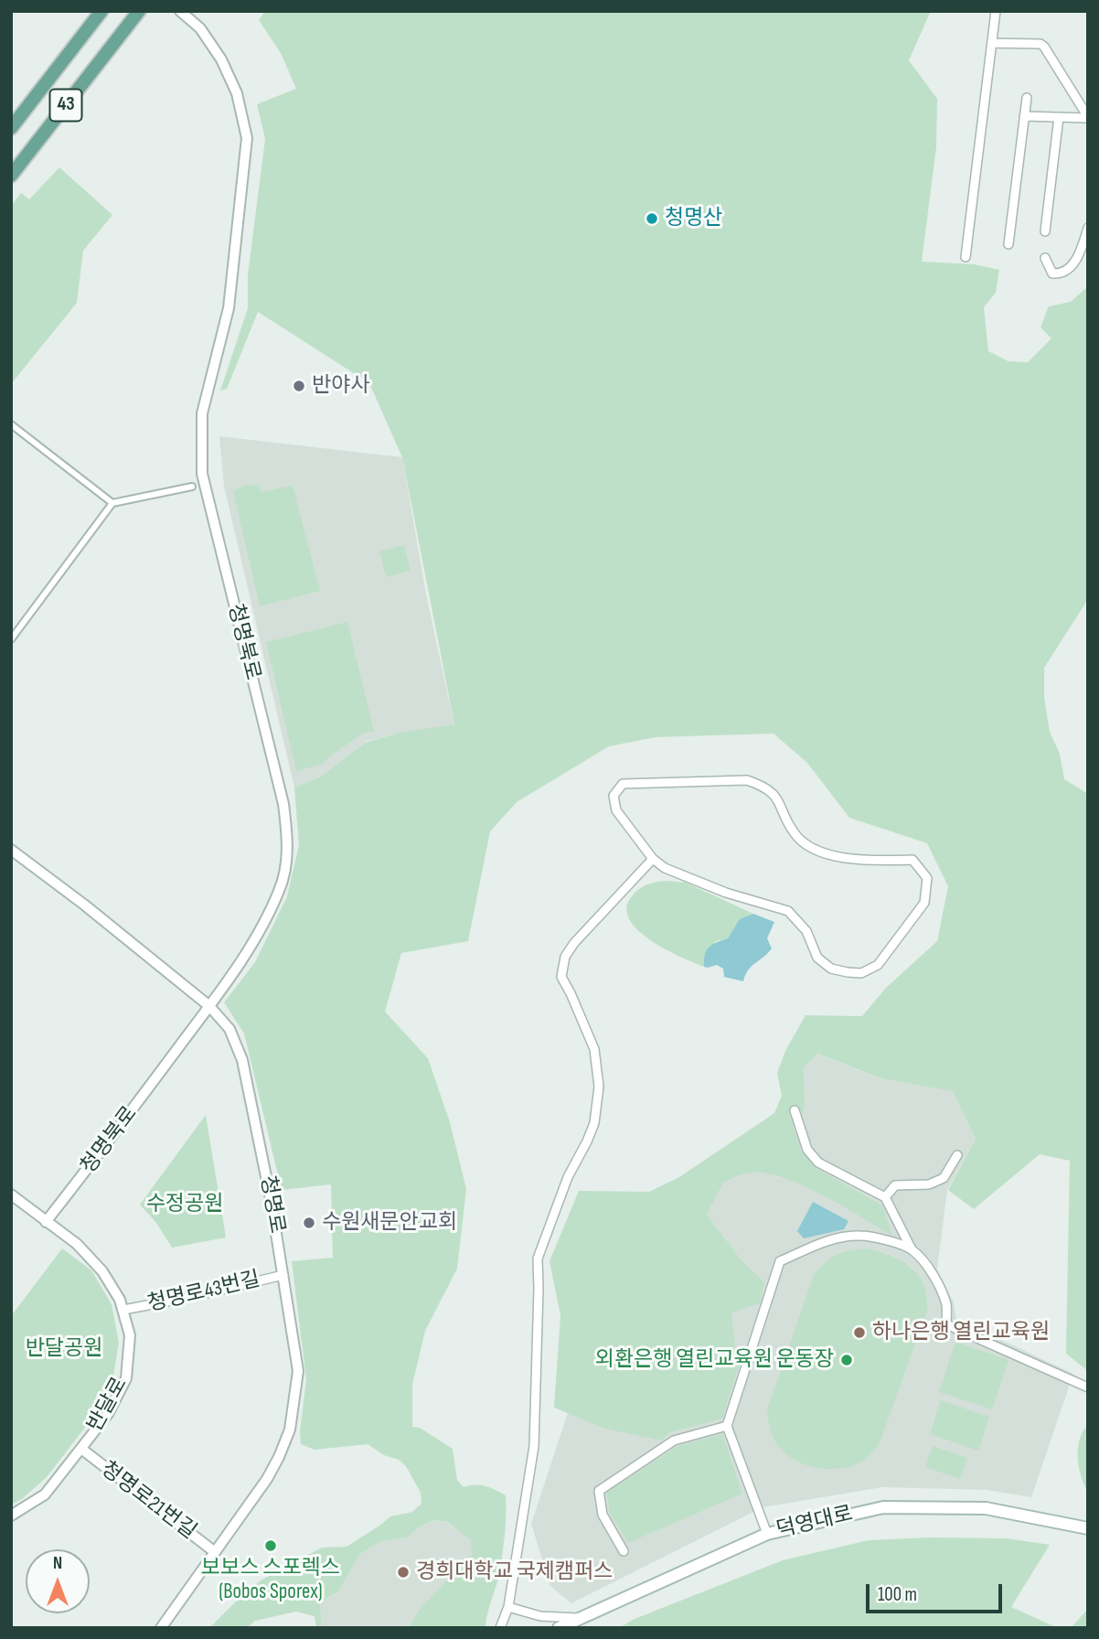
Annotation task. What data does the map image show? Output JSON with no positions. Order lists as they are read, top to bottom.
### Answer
{
  "streets": {
    "main road": ["43", "덕영대로"],
    "street": [
      "청명북로",
      "청명로",
      "청명로43번길",
      "반달로",
      "청명로21번길"
    ]
  },
  "crossings": [
    ["청명북로", "청명로"],
    ["청명북로", "반달로"],
    ["청명로", "청명로43번길"],
    ["청명로", "청명로21번길"],
    ["청명로43번길", "반달로"],
    ["반달로", "청명로21번길"]
  ],
  "parks": ["수정공원", "반달공원"],
  "places": [
    "청명산",
    "반야사",
    "수원새문안교회",
    "하나은행 열린교육원",
    "외환은행 열린교육원 운동장",
    "보보스 스포렉스 (Bobos Sporex)",
    "경희대학교 국제캠퍼스"
  ],
  "scale_bar": "100 m",
  "north": "top"
}
